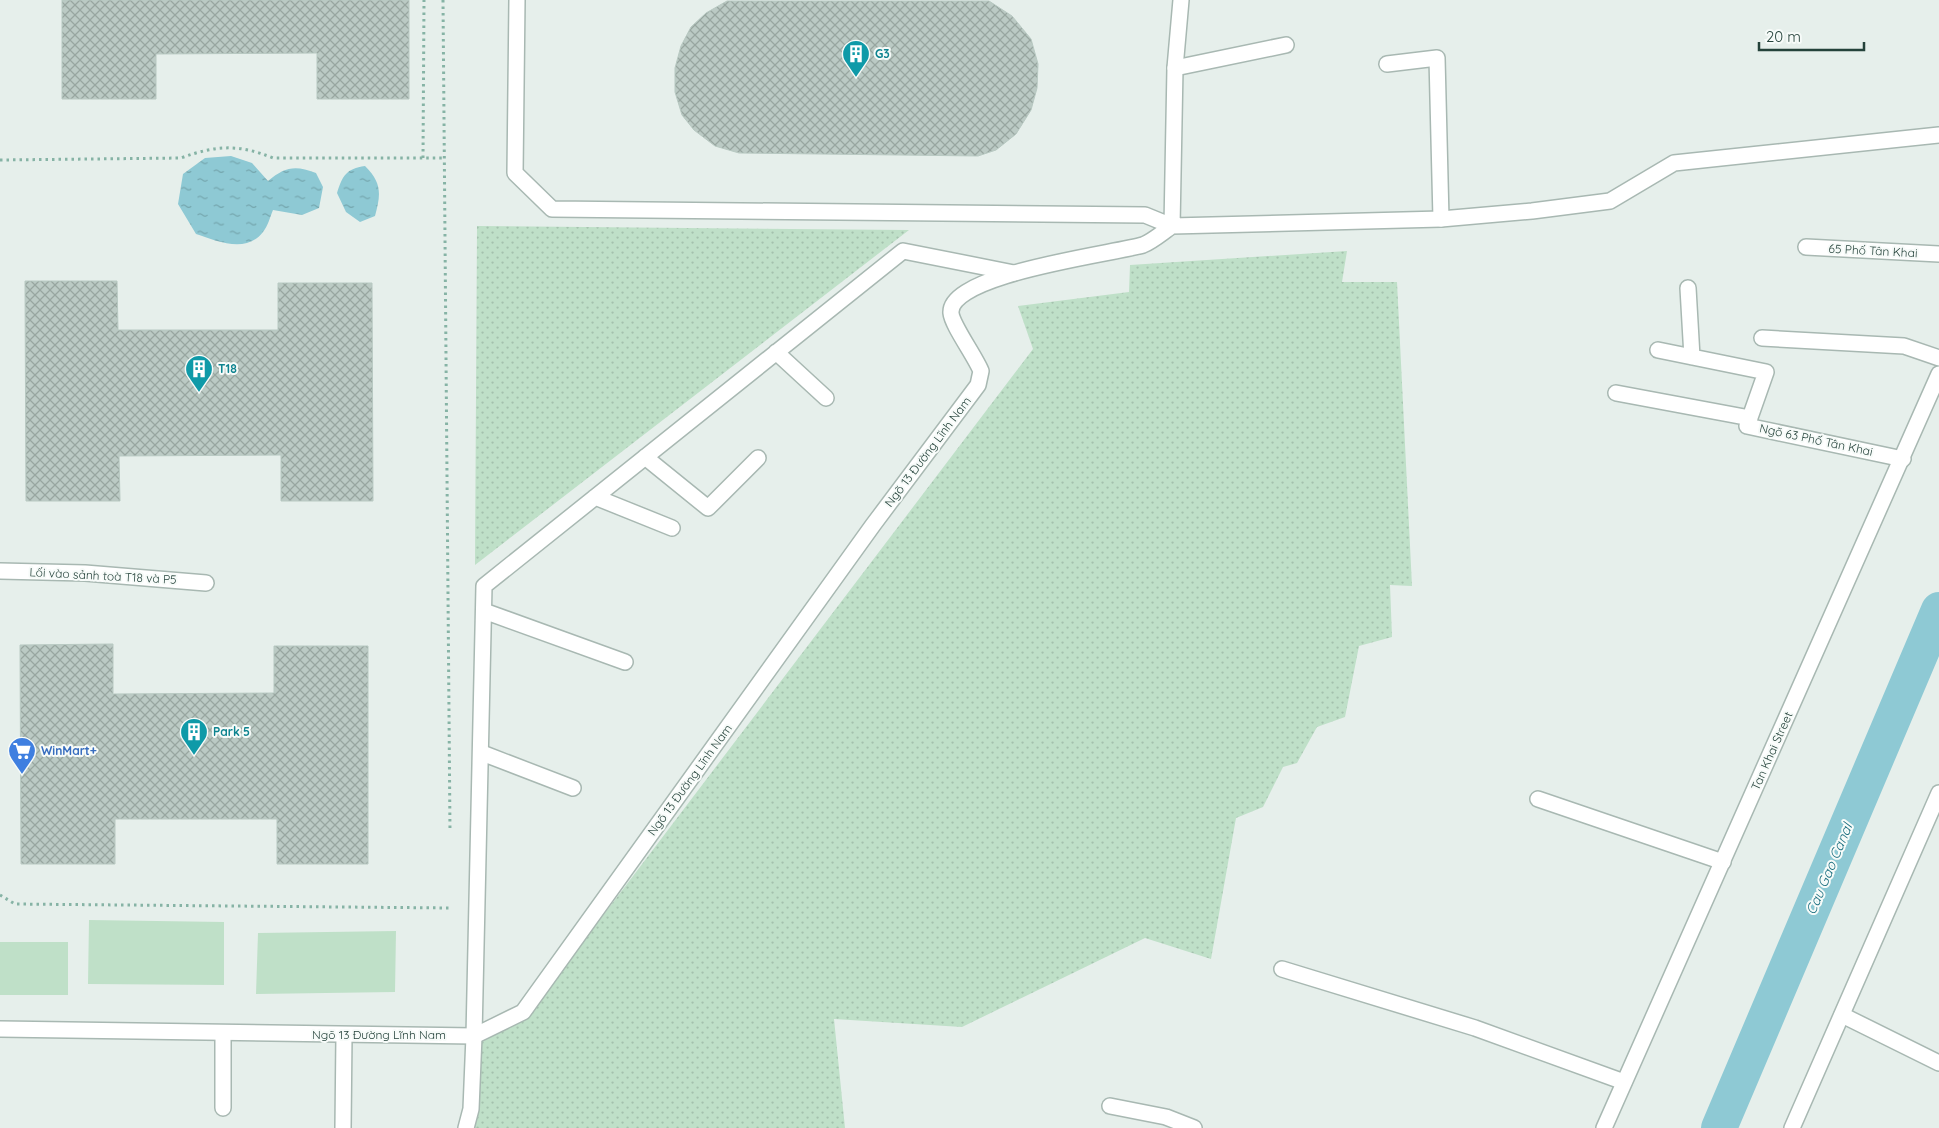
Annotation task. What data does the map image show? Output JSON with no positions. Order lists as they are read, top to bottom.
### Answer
{
  "streets": {
    "street": [
      "65 Phố Tân Khai",
      "Ngõ 63 Phố Tân Khai",
      "Ngõ 13 Đường Lĩnh Nam",
      "Lối vào sảnh toà T18 và P5",
      "Tan Khai Street"
    ]
  },
  "crossings": [
    ["Ngõ 63 Phố Tân Khai", "Tan Khai Street"]
  ],
  "water": ["Cau Gao Canal"],
  "places": {
    "building": ["G3", "T18", "Park 5"],
    "supermarket": ["WinMart+"]
  },
  "scale_bar": "20 m"
}
